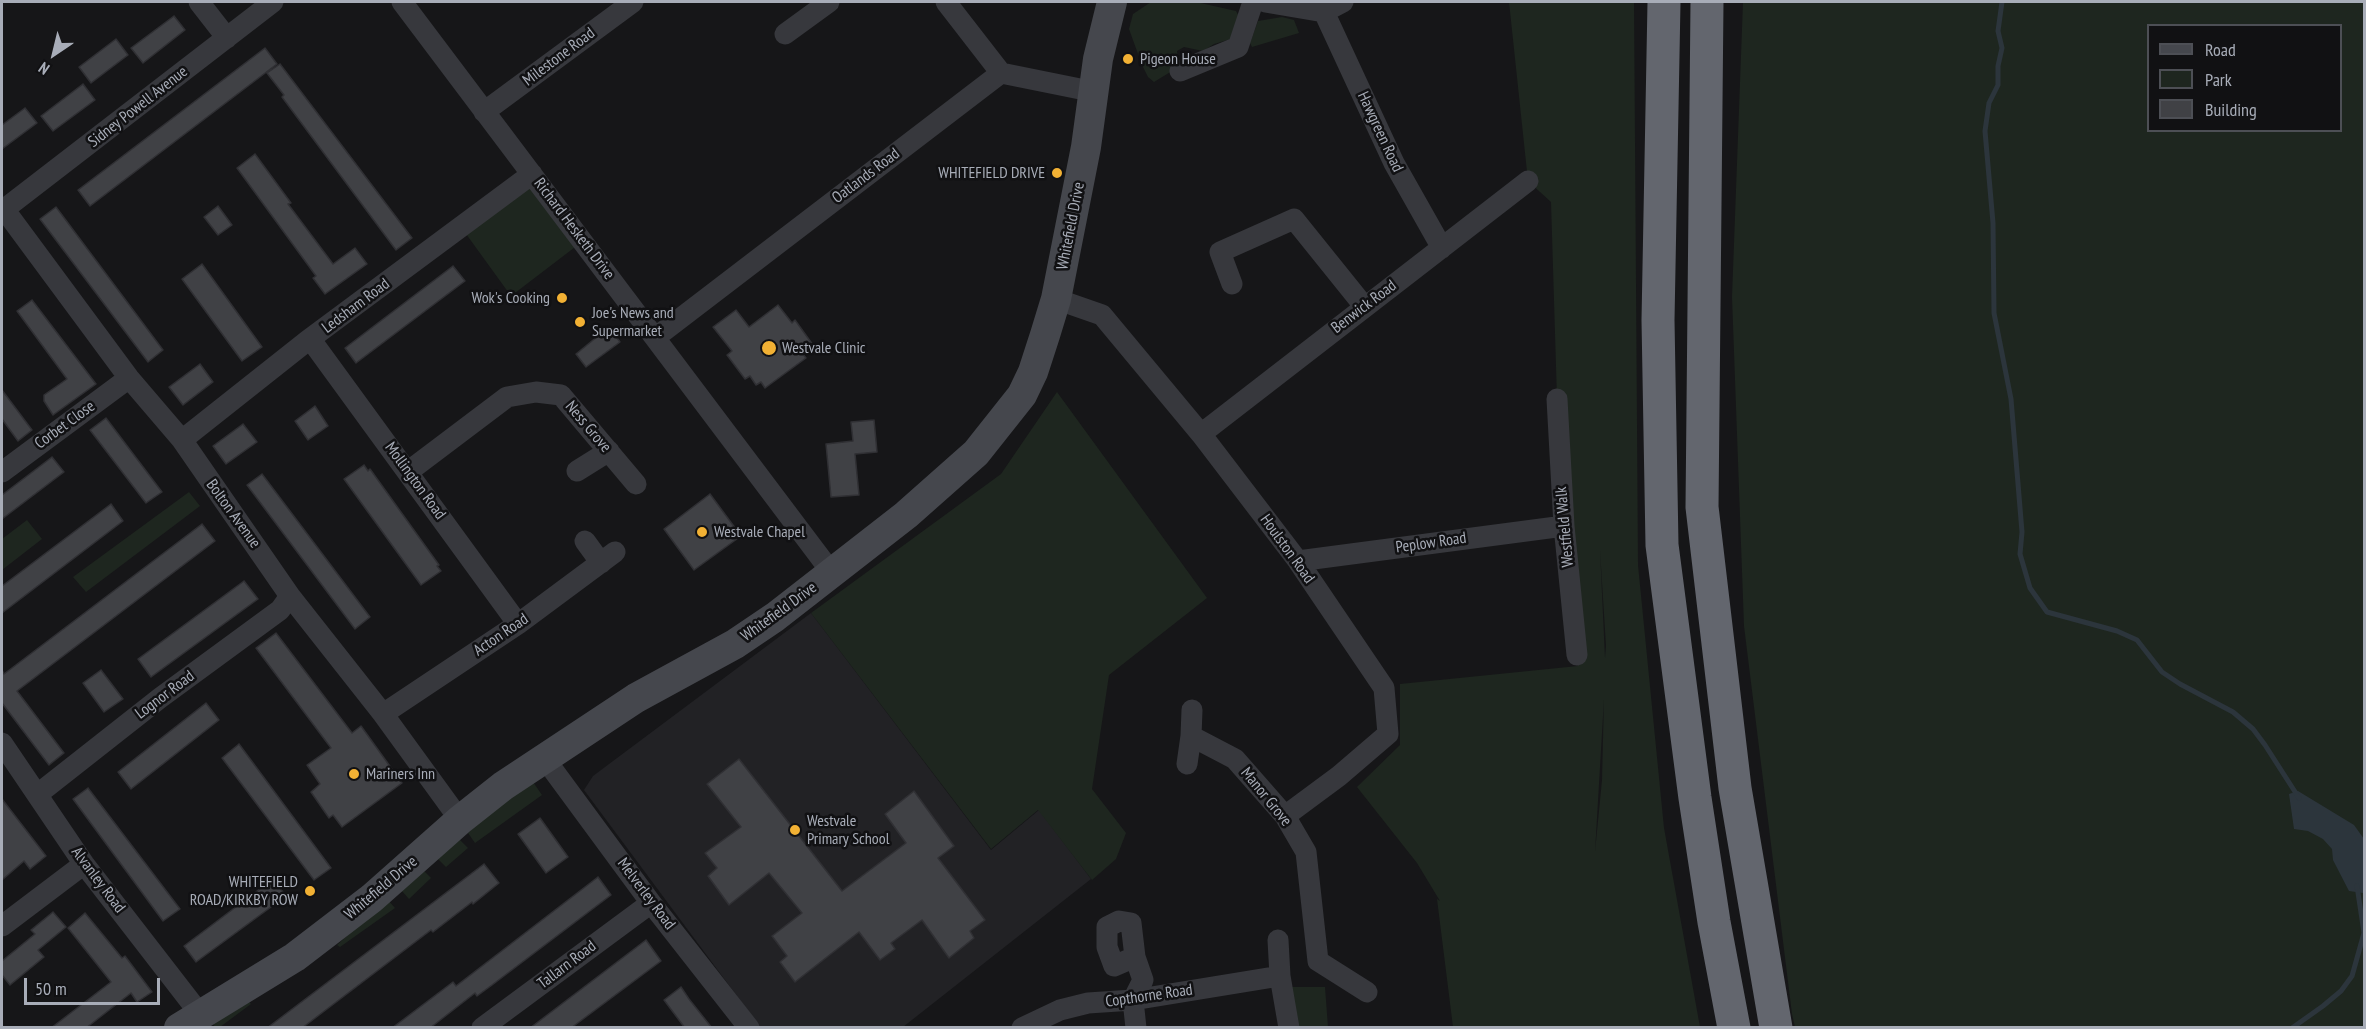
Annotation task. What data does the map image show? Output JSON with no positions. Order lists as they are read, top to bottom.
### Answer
{
  "streets": {
    "main road": ["Whitefield Drive"],
    "street": [
      "Milestone Road",
      "Sidney Powell Avenue",
      "Hawgreen Road",
      "Oatlands Road",
      "Richard Hesketh Drive",
      "Ledsham Road",
      "Benwick Road",
      "Corbet Close",
      "Ness Grove",
      "Mollington Road",
      "Bolton Avenue",
      "Westfield Walk",
      "Peplow Road",
      "Houlston Road",
      "Acton Road",
      "Lognor Road",
      "Manor Grove",
      "Alvanley Road",
      "Melverley Road",
      "Tallarn Road",
      "Copthorne Road"
    ]
  },
  "crossings": [
    ["Milestone Road", "Richard Hesketh Drive"],
    ["Sidney Powell Avenue", "Bolton Avenue"],
    ["Hawgreen Road", "Benwick Road"],
    ["Oatlands Road", "Richard Hesketh Drive"],
    ["Whitefield Drive", "Richard Hesketh Drive"],
    ["Whitefield Drive", "Bolton Avenue"],
    ["Whitefield Drive", "Houlston Road"],
    ["Whitefield Drive", "Alvanley Road"],
    ["Whitefield Drive", "Melverley Road"],
    ["Richard Hesketh Drive", "Ledsham Road"],
    ["Ledsham Road", "Mollington Road"],
    ["Ledsham Road", "Bolton Avenue"],
    ["Benwick Road", "Houlston Road"],
    ["Corbet Close", "Bolton Avenue"],
    ["Ness Grove", "Mollington Road"],
    ["Mollington Road", "Acton Road"],
    ["Bolton Avenue", "Acton Road"],
    ["Bolton Avenue", "Lognor Road"],
    ["Westfield Walk", "Peplow Road"],
    ["Peplow Road", "Houlston Road"],
    ["Houlston Road", "Manor Grove"],
    ["Lognor Road", "Alvanley Road"],
    ["Melverley Road", "Tallarn Road"]
  ],
  "places": [
    "Pigeon House",
    "WHITEFIELD DRIVE",
    "Wok's Cooking",
    "Joe's News and Supermarket",
    "Westvale Clinic",
    "Westvale Chapel",
    "Mariners Inn",
    "Westvale Primary School",
    "WHITEFIELD ROAD/KIRKBY ROW"
  ],
  "legend": ["Road", "Park", "Building"],
  "scale_bar": "50 m",
  "north": "bottom left"
}
